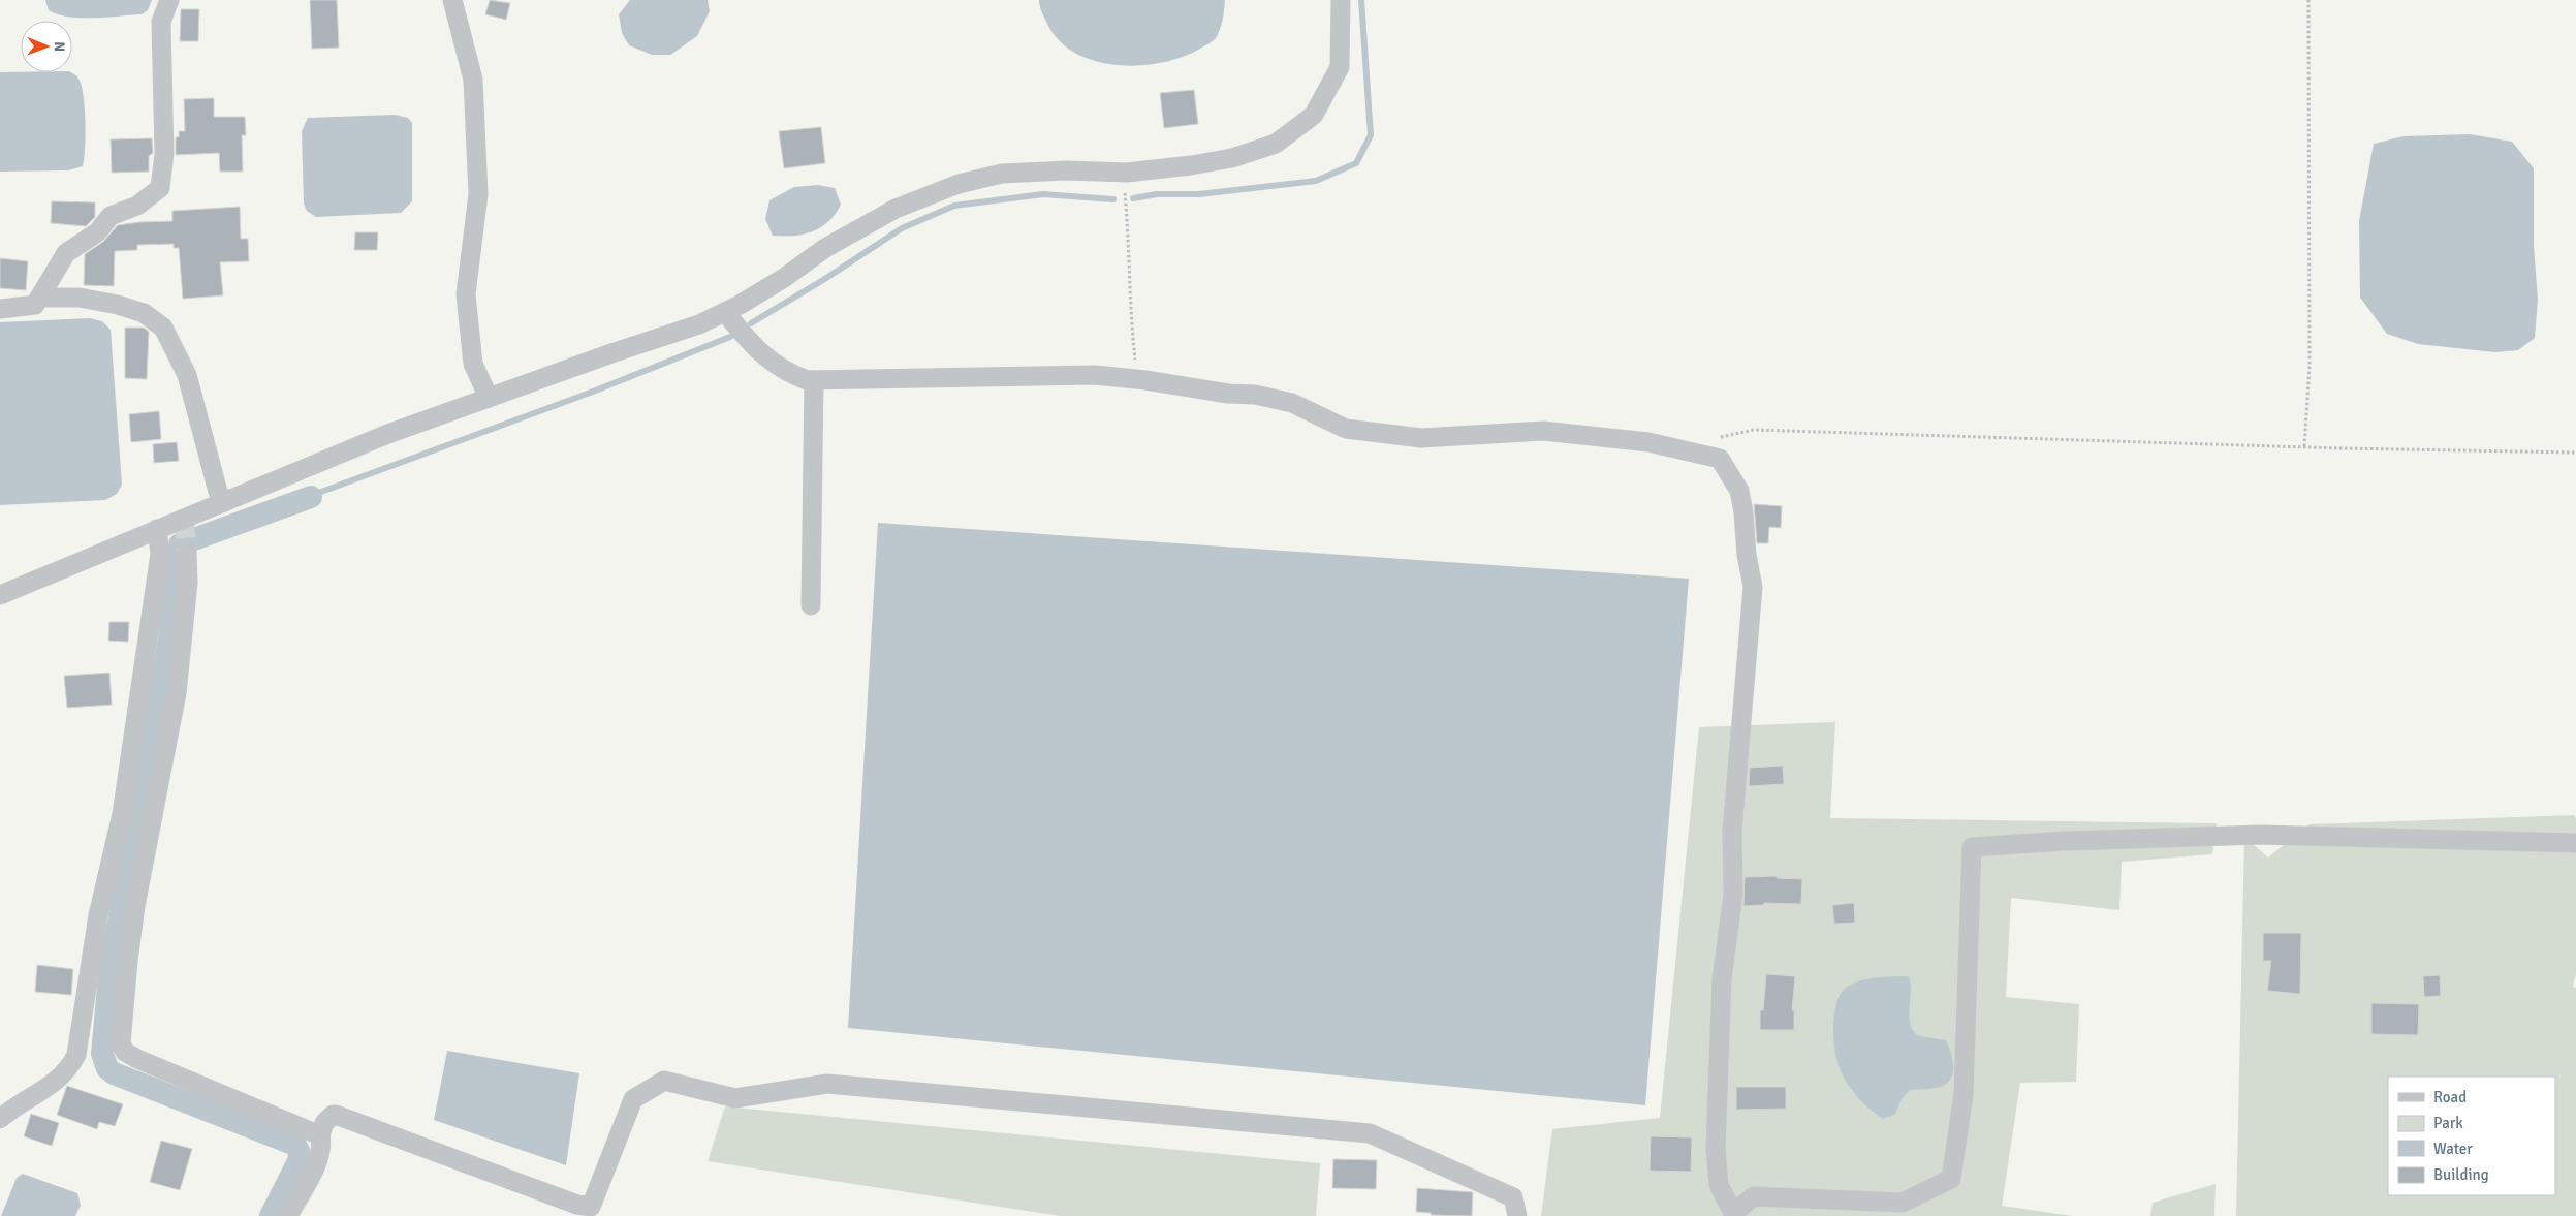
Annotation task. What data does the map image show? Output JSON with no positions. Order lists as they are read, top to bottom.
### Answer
{
  "legend": [
    "Road",
    "Park",
    "Water",
    "Building"
  ],
  "north": "right"
}
